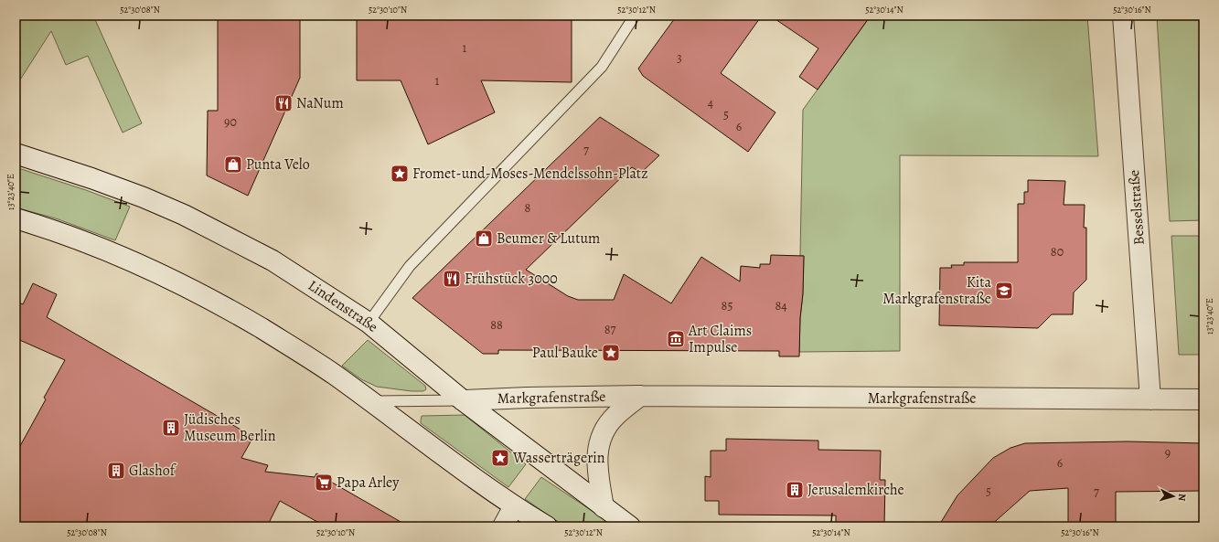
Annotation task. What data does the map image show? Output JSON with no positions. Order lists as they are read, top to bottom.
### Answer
{
  "streets": {
    "main road": ["Besselstraße", "Lindenstraße", "Markgrafenstraße"]
  },
  "crossings": [
    ["Besselstraße", "Markgrafenstraße"],
    ["Lindenstraße", "Markgrafenstraße"]
  ],
  "places": {
    "restaurant": ["NaNum", "Frühstück 3000"],
    "shop": ["Punta Velo", "Beumer & Lutum"],
    "place": ["Fromet-und-Moses-Mendelssohn-Platz", "Paul Bauke", "Wasserträgerin"],
    "school or university": ["Kita Markgrafenstraße"],
    "museum": ["Art Claims Impulse"],
    "building": ["Jüdisches Museum Berlin", "Glashof", "Jerusalemkirche"],
    "supermarket": ["Papa Arley"]
  },
  "house_numbers": [
    "1",
    "3",
    "1",
    "4",
    "5",
    "90",
    "6",
    "7",
    "8",
    "80",
    "85",
    "84",
    "88",
    "87",
    "9",
    "6",
    "5",
    "7"
  ],
  "north": "right",
  "coordinates": [
    "52°30'08\"N",
    "52°30'10\"N",
    "52°30'12\"N",
    "52°30'14\"N",
    "52°30'16\"N",
    "13°23'40\"E"
  ]
}
